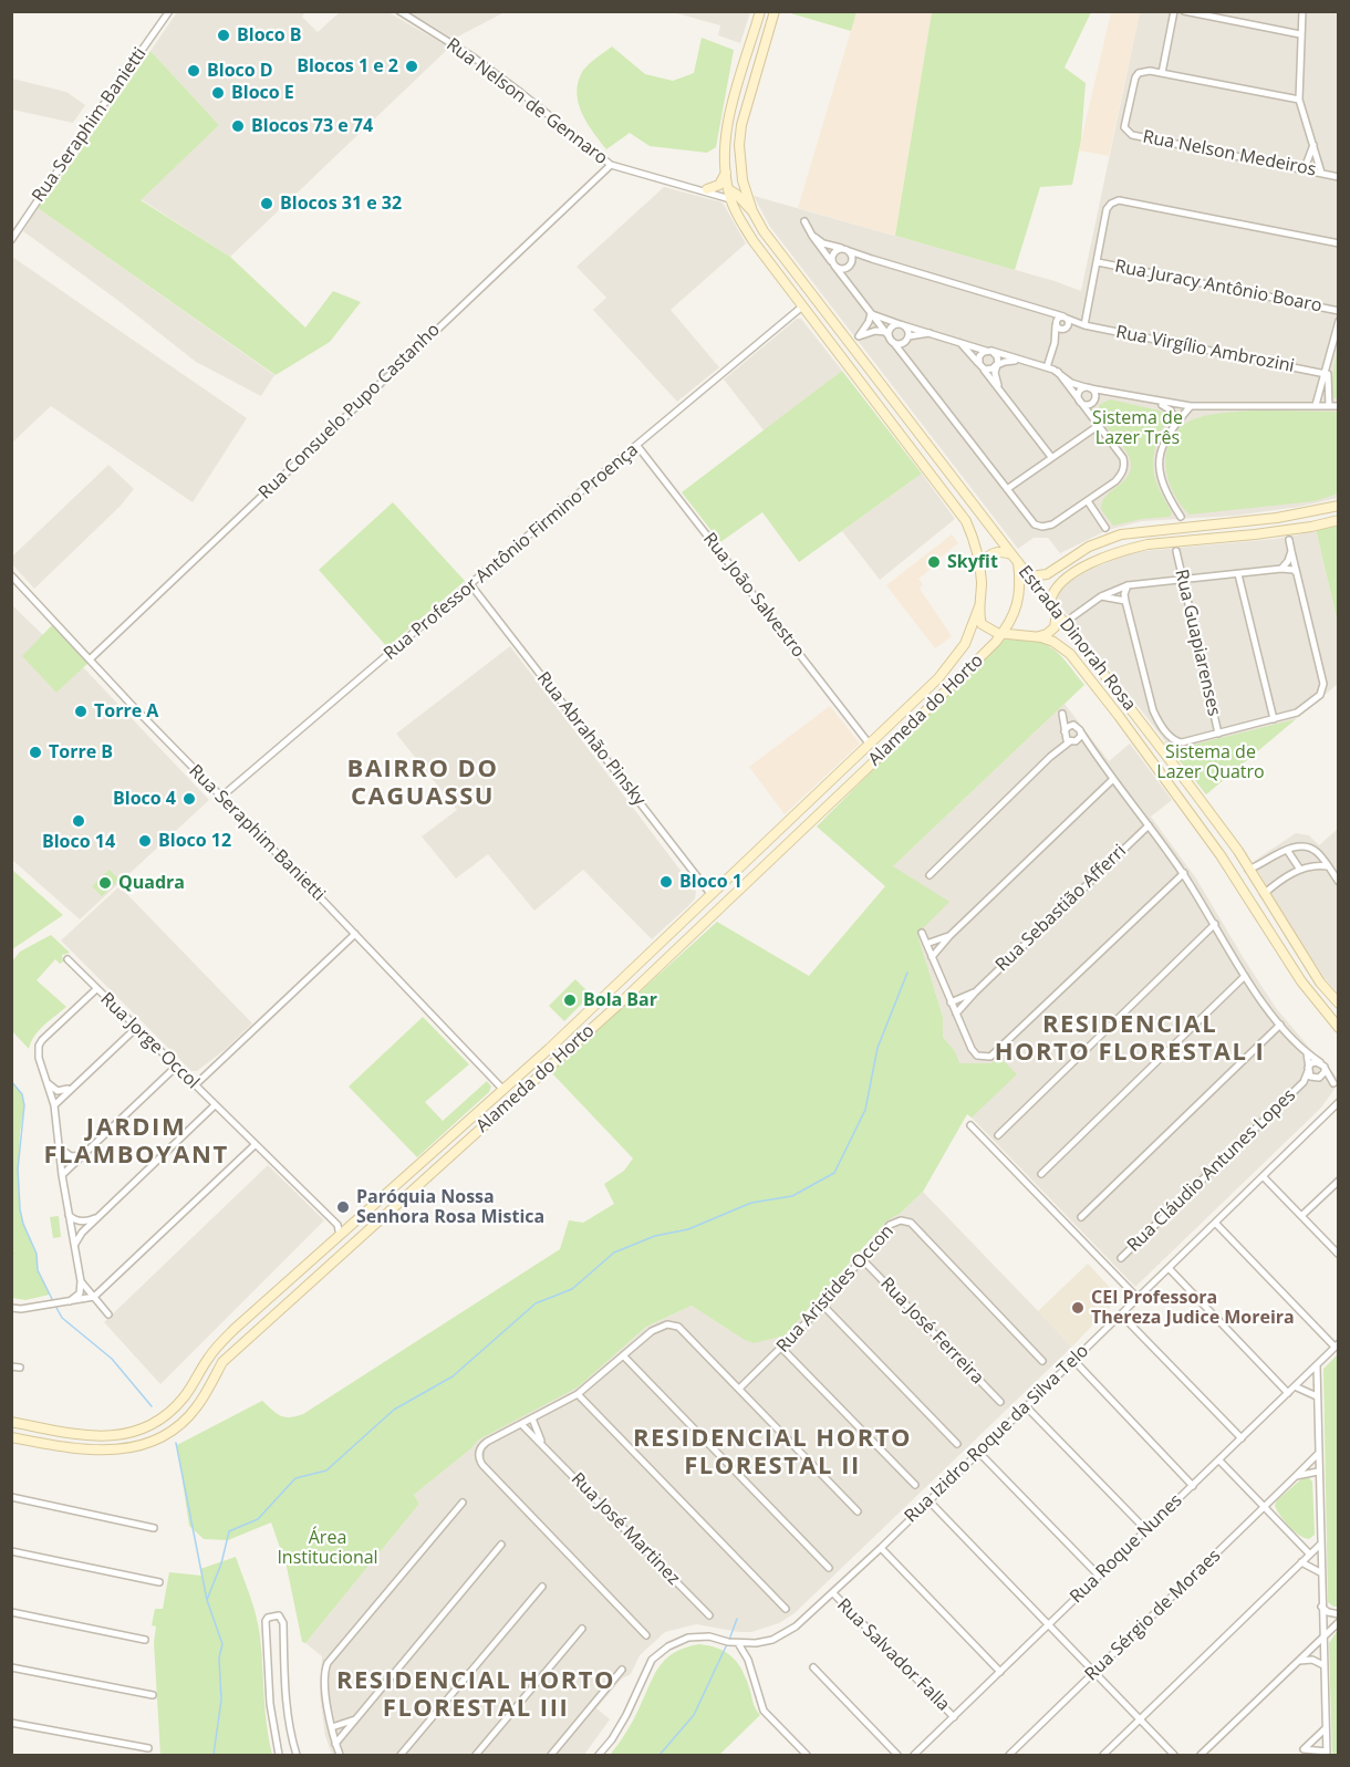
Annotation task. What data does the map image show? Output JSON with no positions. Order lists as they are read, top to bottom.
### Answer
{
  "streets": {
    "main road": ["Estrada Dinorah Rosa", "Alameda do Horto"],
    "street": [
      "Rua Nelson de Gennaro",
      "Rua Seraphim Banietti",
      "Rua Nelson Medeiros",
      "Rua Juracy Antônio Boaro",
      "Rua Virgílio Ambrozini",
      "Rua Consuelo Pupo Castanho",
      "Rua Professor Antônio Firmino Proença",
      "Rua João Salvestro",
      "Rua Guapiarenses",
      "Rua Abrahão Pinsky",
      "Rua Sebastião Afferri",
      "Rua Jorge Occol",
      "Rua Cláudio Antunes Lopes",
      "Rua Aristides Occon",
      "Rua José Ferreira",
      "Rua Izidro Roque da Silva Telo",
      "Rua José Martinez",
      "Rua Roque Nunes",
      "Rua Sérgio de Moraes",
      "Rua Salvador Falla"
    ]
  },
  "crossings": [
    ["Rua Nelson de Gennaro", "Rua Consuelo Pupo Castanho"],
    ["Rua Seraphim Banietti", "Rua Consuelo Pupo Castanho"],
    ["Rua Seraphim Banietti", "Rua Professor Antônio Firmino Proença"],
    ["Rua Seraphim Banietti", "Alameda do Horto"],
    ["Rua Professor Antônio Firmino Proença", "Rua João Salvestro"],
    ["Rua Professor Antônio Firmino Proença", "Rua Abrahão Pinsky"],
    ["Rua João Salvestro", "Alameda do Horto"],
    ["Estrada Dinorah Rosa", "Alameda do Horto"],
    ["Alameda do Horto", "Rua Abrahão Pinsky"],
    ["Alameda do Horto", "Rua Jorge Occol"],
    ["Rua Aristides Occon", "Rua José Ferreira"],
    ["Rua Izidro Roque da Silva Telo", "Rua Salvador Falla"],
    ["Rua Roque Nunes", "Rua Salvador Falla"]
  ],
  "districts": [
    "BAIRRO DO CAGUASSU",
    "RESIDENCIAL HORTO FLORESTAL I",
    "JARDIM FLAMBOYANT",
    "RESIDENCIAL HORTO FLORESTAL II",
    "RESIDENCIAL HORTO FLORESTAL III"
  ],
  "parks": ["Sistema de Lazer Três", "Sistema de Lazer Quatro", "Área Institucional"],
  "places": [
    "Bloco B",
    "Blocos 1 e 2",
    "Bloco D",
    "Bloco E",
    "Blocos 73 e 74",
    "Blocos 31 e 32",
    "Skyfit",
    "Torre A",
    "Torre B",
    "Bloco 4",
    "Bloco 14",
    "Bloco 12",
    "Bloco 1",
    "Quadra",
    "Bola Bar",
    "Paróquia Nossa Senhora Rosa Mistica",
    "CEI Professora Thereza Judice Moreira"
  ]
}
